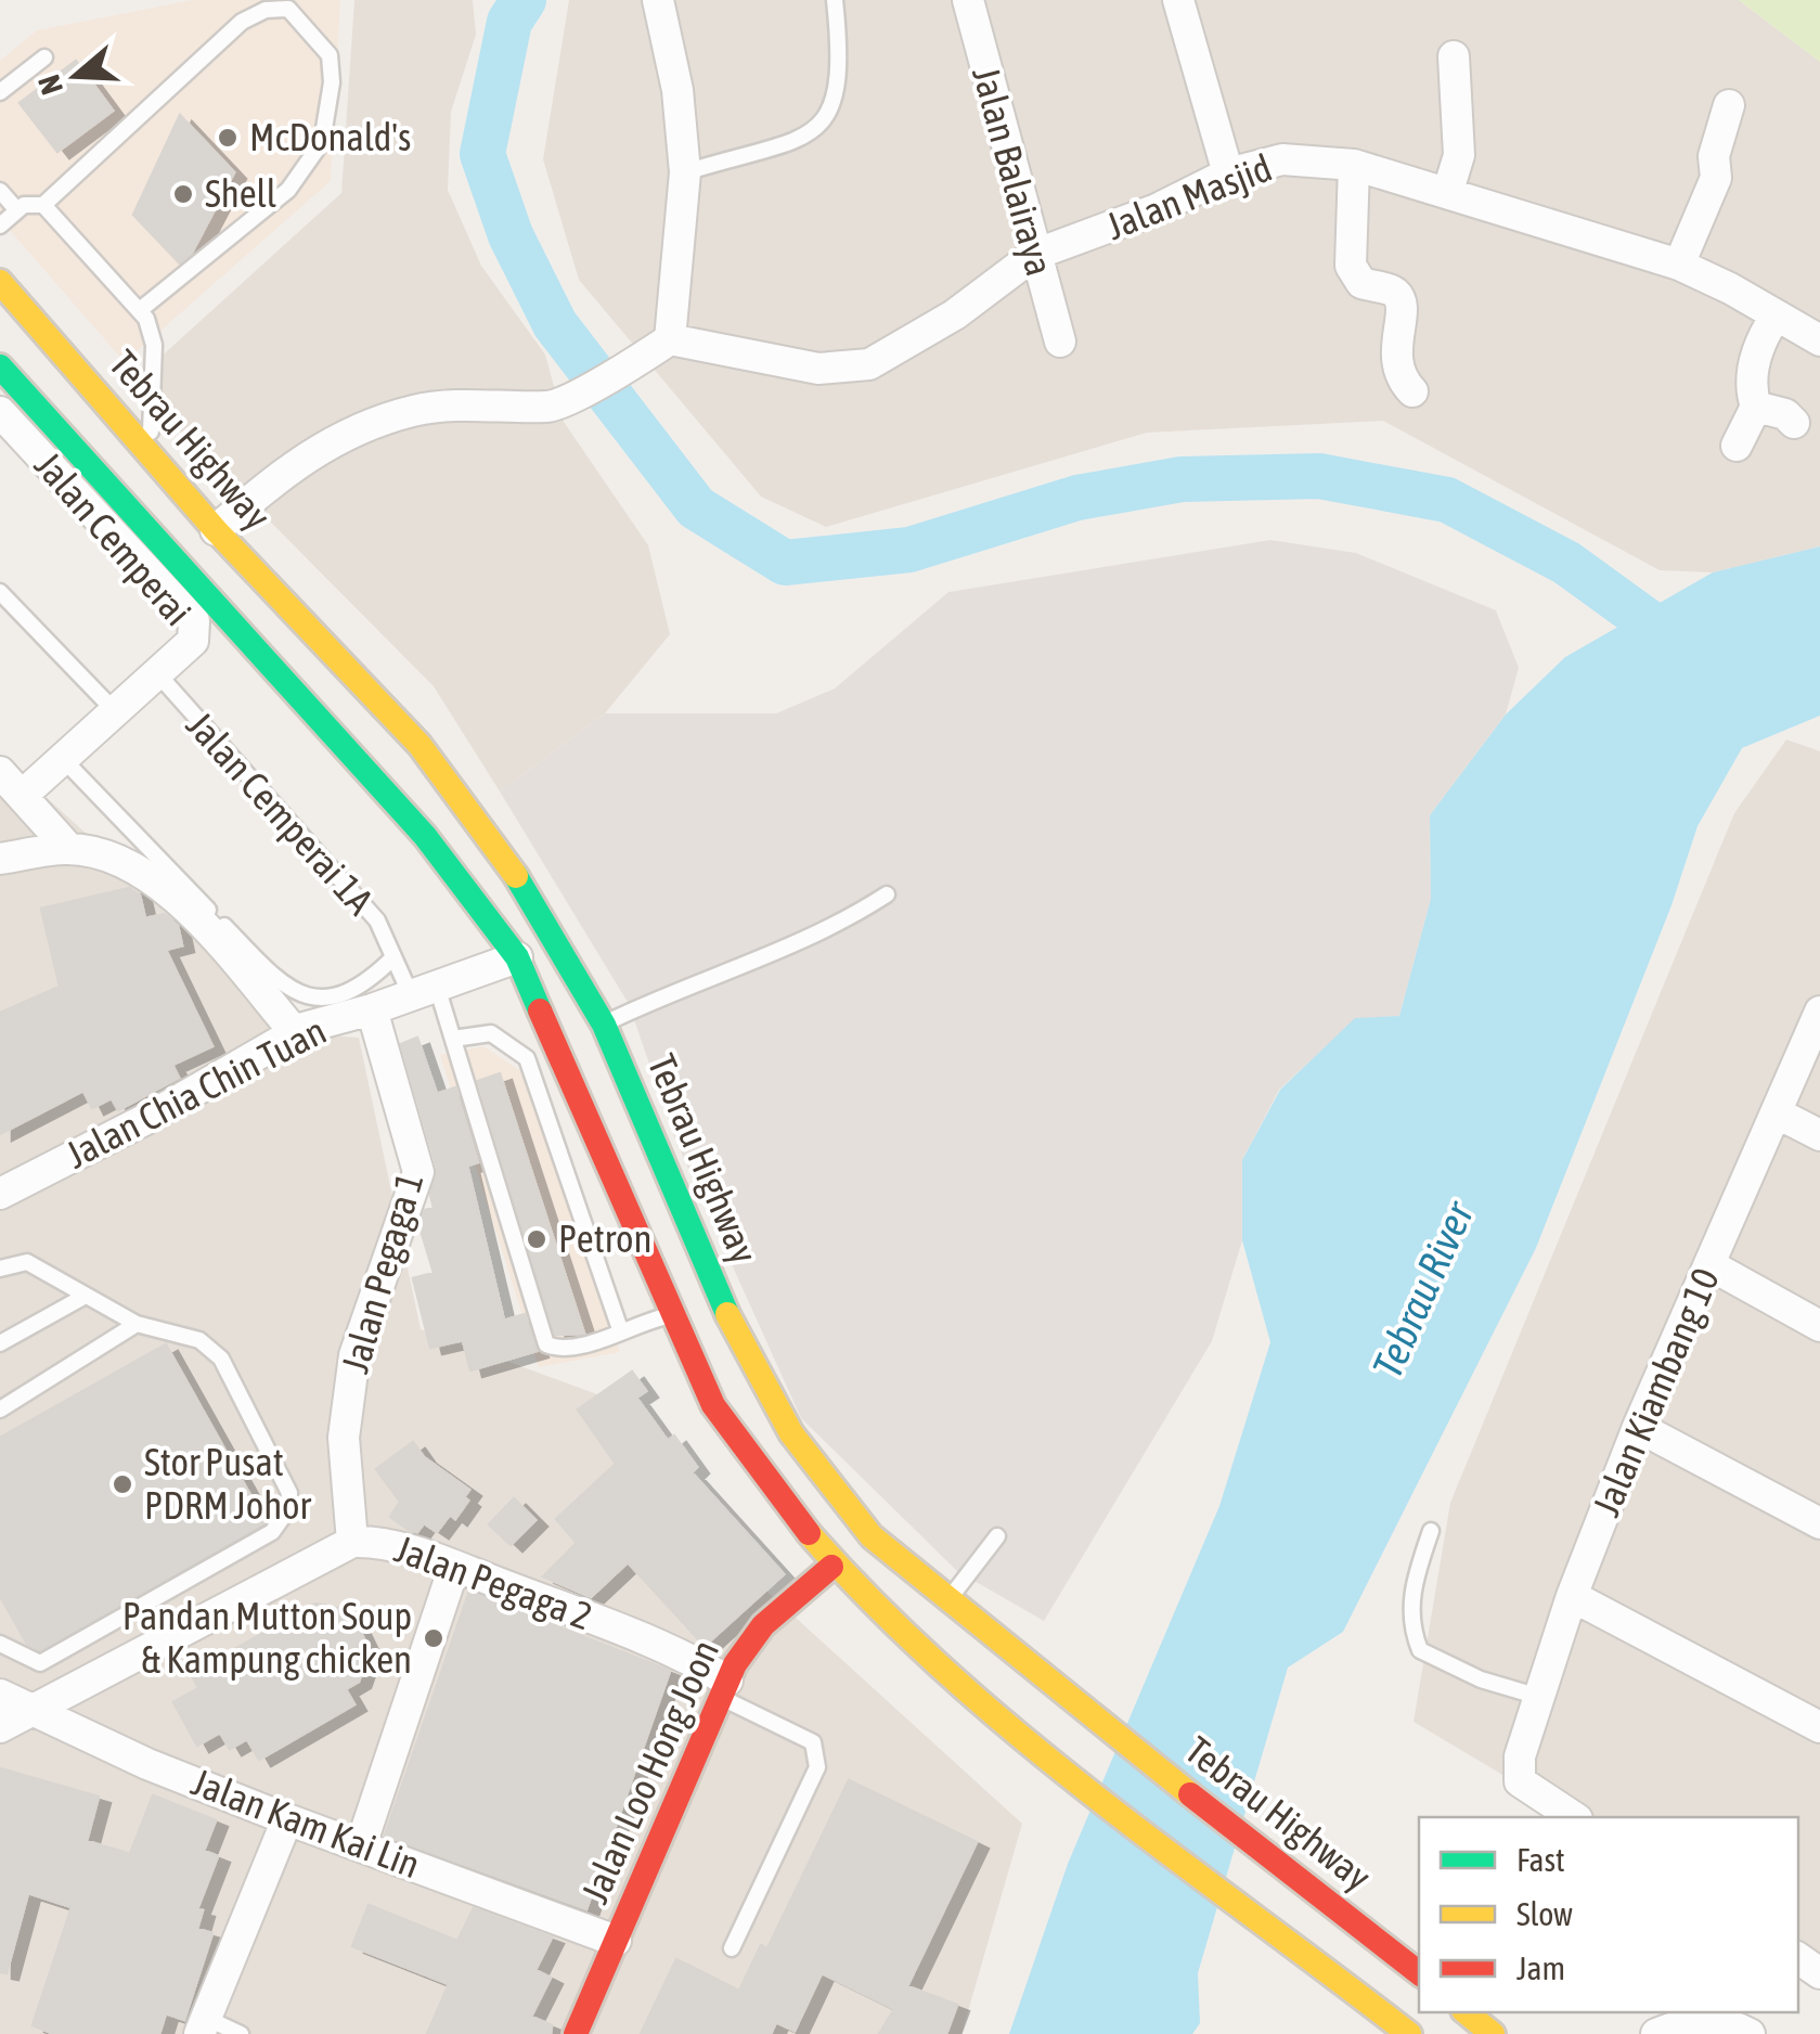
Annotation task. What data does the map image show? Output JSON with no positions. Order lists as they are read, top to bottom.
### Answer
{
  "streets": {
    "main road": ["Tebrau Highway", "Jalan Loo Hong Joon"],
    "street": [
      "Jalan Balairaya",
      "Jalan Masjid",
      "Jalan Cemperai",
      "Jalan Chia Chin Tuan",
      "Jalan Pegaga 1",
      "Jalan Kiambang 10",
      "Jalan Pegaga 2",
      "Jalan Kam Kai Lin"
    ],
    "lane": ["Jalan Cemperai 1A"]
  },
  "crossings": [
    ["Jalan Balairaya", "Jalan Masjid"],
    ["Jalan Cemperai", "Jalan Cemperai 1A"],
    ["Jalan Cemperai 1A", "Jalan Chia Chin Tuan"],
    ["Jalan Chia Chin Tuan", "Jalan Pegaga 1"],
    ["Jalan Pegaga 1", "Jalan Pegaga 2"],
    ["Jalan Pegaga 2", "Jalan Loo Hong Joon"],
    ["Jalan Pegaga 2", "Jalan Kam Kai Lin"],
    ["Jalan Loo Hong Joon", "Jalan Kam Kai Lin"]
  ],
  "water": ["Tebrau River"],
  "places": [
    "McDonald's",
    "Shell",
    "Petron",
    "Stor Pusat PDRM Johor",
    "Pandan Mutton Soup & Kampung chicken"
  ],
  "legend": ["Fast", "Slow", "Jam"],
  "north": "left"
}
